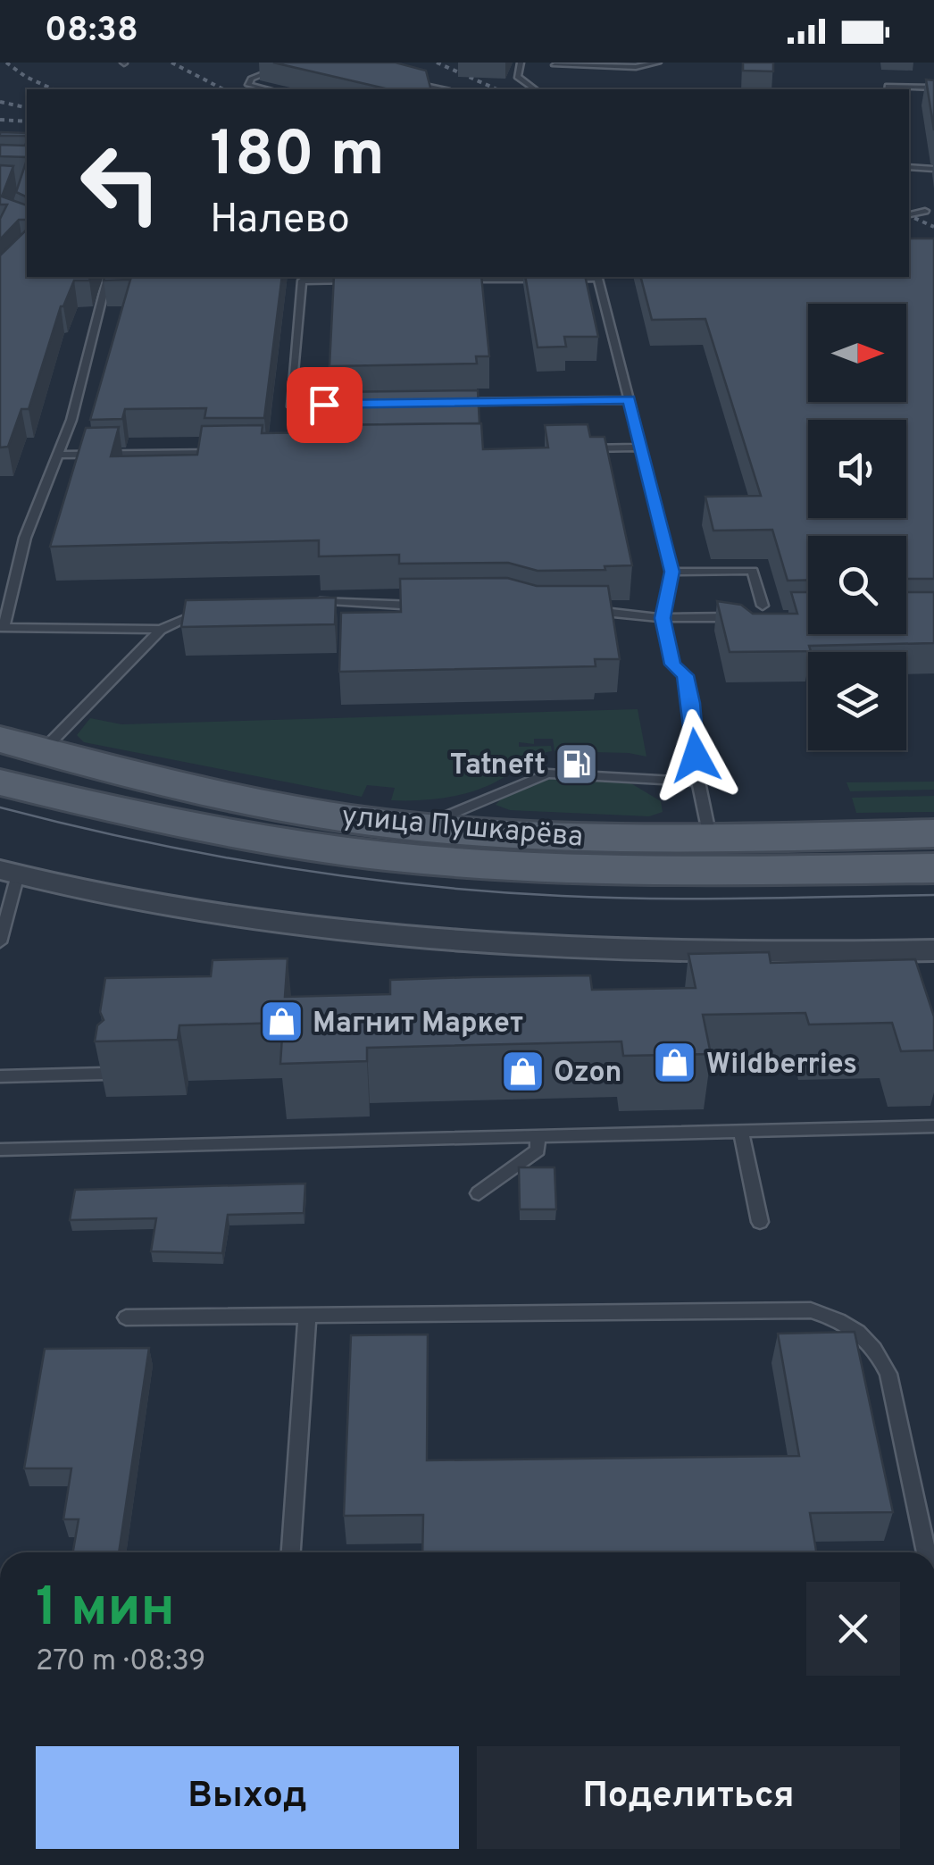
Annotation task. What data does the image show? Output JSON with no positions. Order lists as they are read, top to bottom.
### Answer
{
  "streets": {
    "main road": ["улица Пушкарёва"]
  },
  "places": {
    "fuel station": ["Tatneft"],
    "shop": ["Магнит Маркет", "Wildberries", "Ozon"]
  },
  "north": "right",
  "page": {
    "status": "08:38",
    "turn": ["180 m", "Налево"],
    "heading": ["1 мин", "270 m · 08:39"],
    "buttons": ["Выход", "Поделиться"]
  }
}
